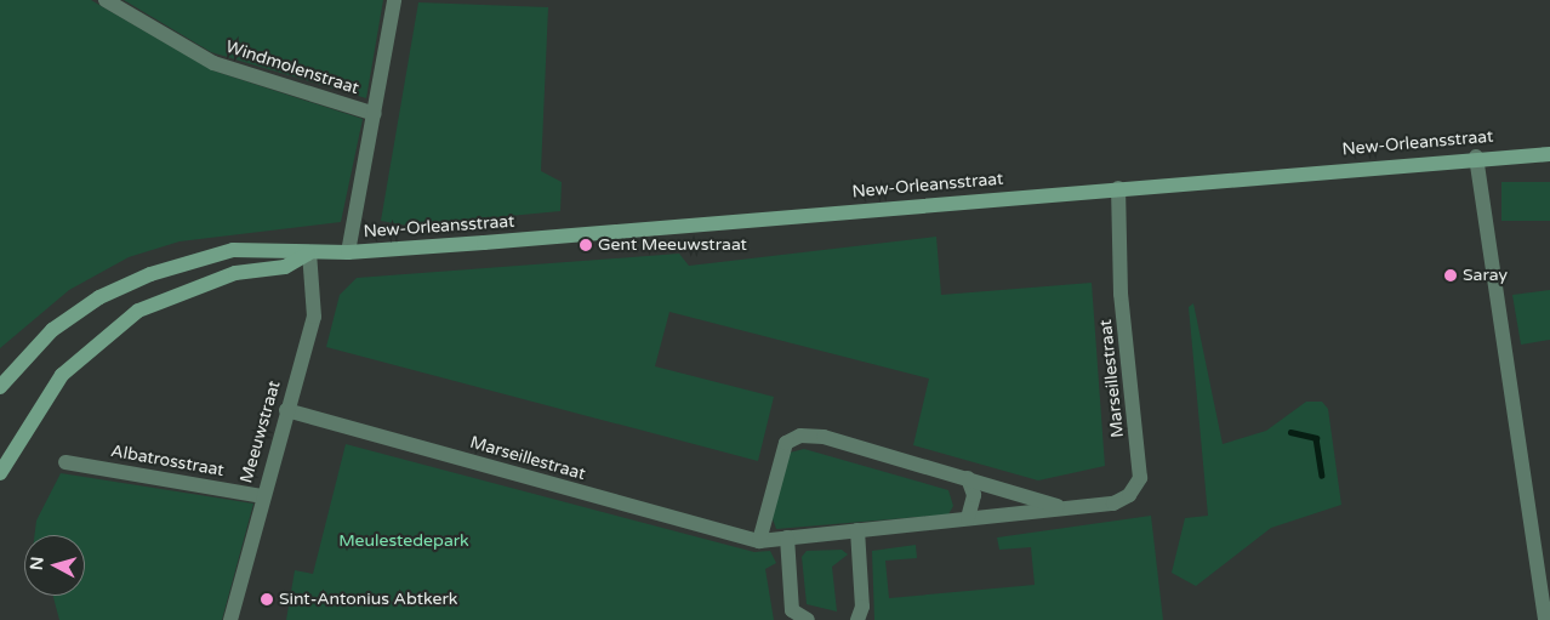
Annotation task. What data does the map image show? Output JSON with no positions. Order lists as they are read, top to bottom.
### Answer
{
  "streets": {
    "main road": ["New-Orleansstraat"],
    "street": [
      "Windmolenstraat",
      "Marseillestraat",
      "Meeuwstraat",
      "Albatrosstraat"
    ]
  },
  "crossings": [
    ["New-Orleansstraat", "Marseillestraat"],
    ["New-Orleansstraat", "Meeuwstraat"],
    ["Marseillestraat", "Meeuwstraat"],
    ["Meeuwstraat", "Albatrosstraat"]
  ],
  "parks": ["Meulestedepark"],
  "places": ["Gent Meeuwstraat", "Saray", "Sint-Antonius Abtkerk"],
  "north": "left"
}
